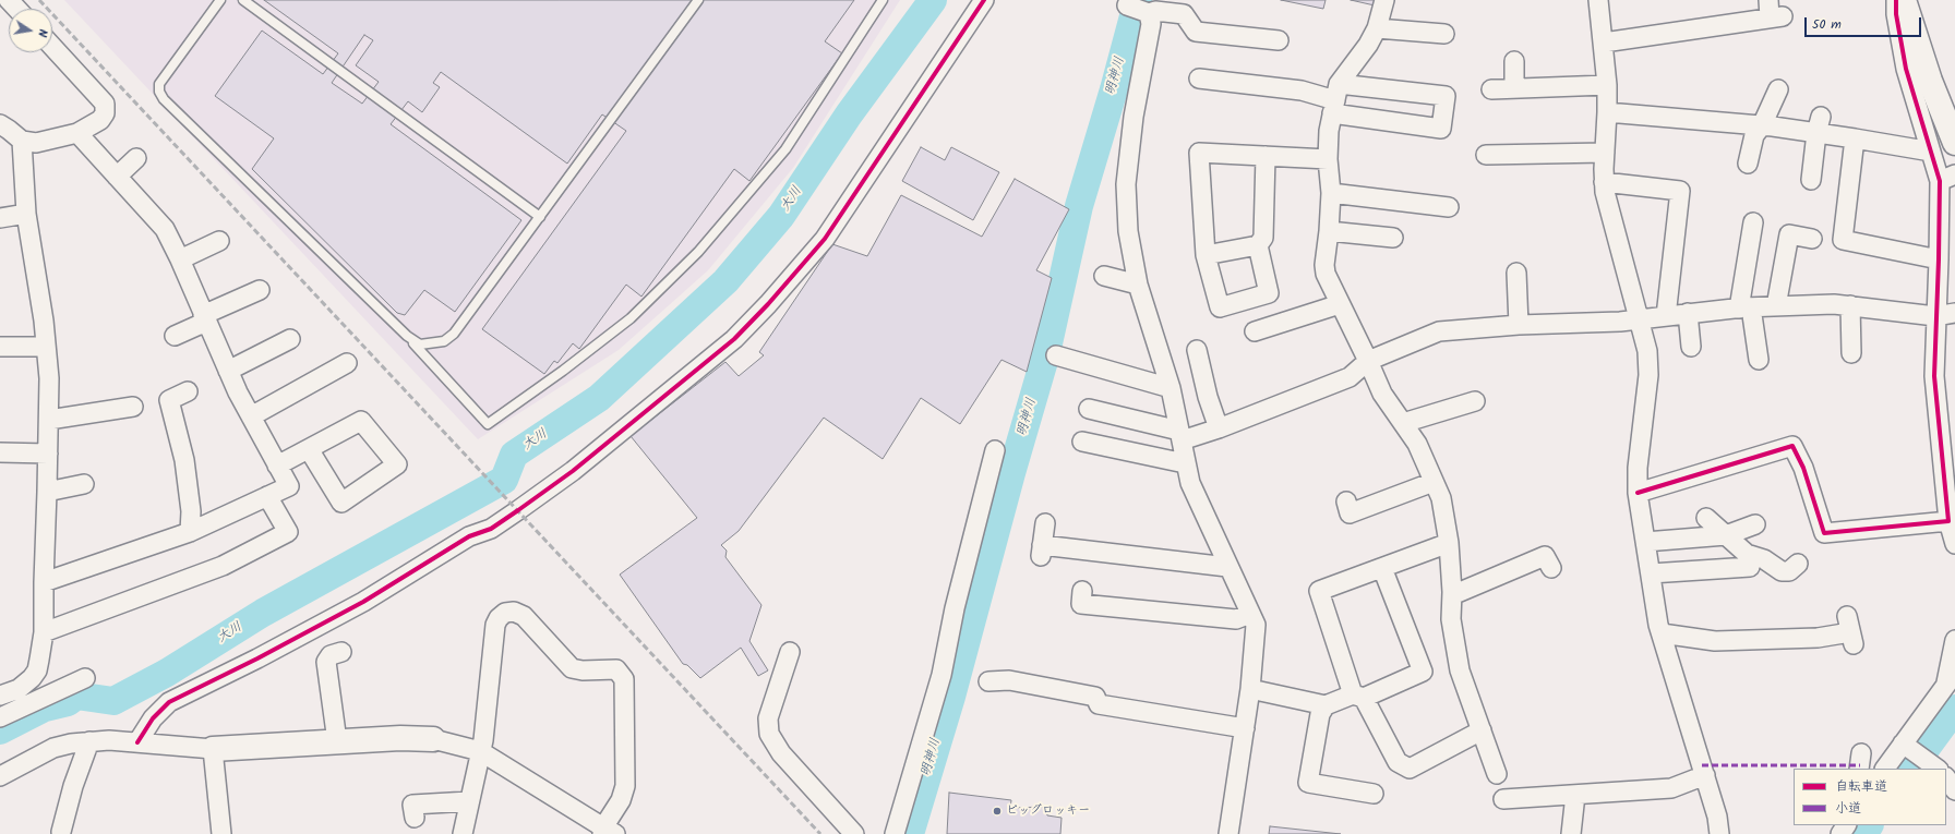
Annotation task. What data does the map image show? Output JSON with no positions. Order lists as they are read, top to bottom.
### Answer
{
  "water": ["明神川", "大川"],
  "places": ["ビッグロッキー"],
  "legend": ["自転車道", "小道"],
  "scale_bar": "50 m",
  "north": "right"
}
